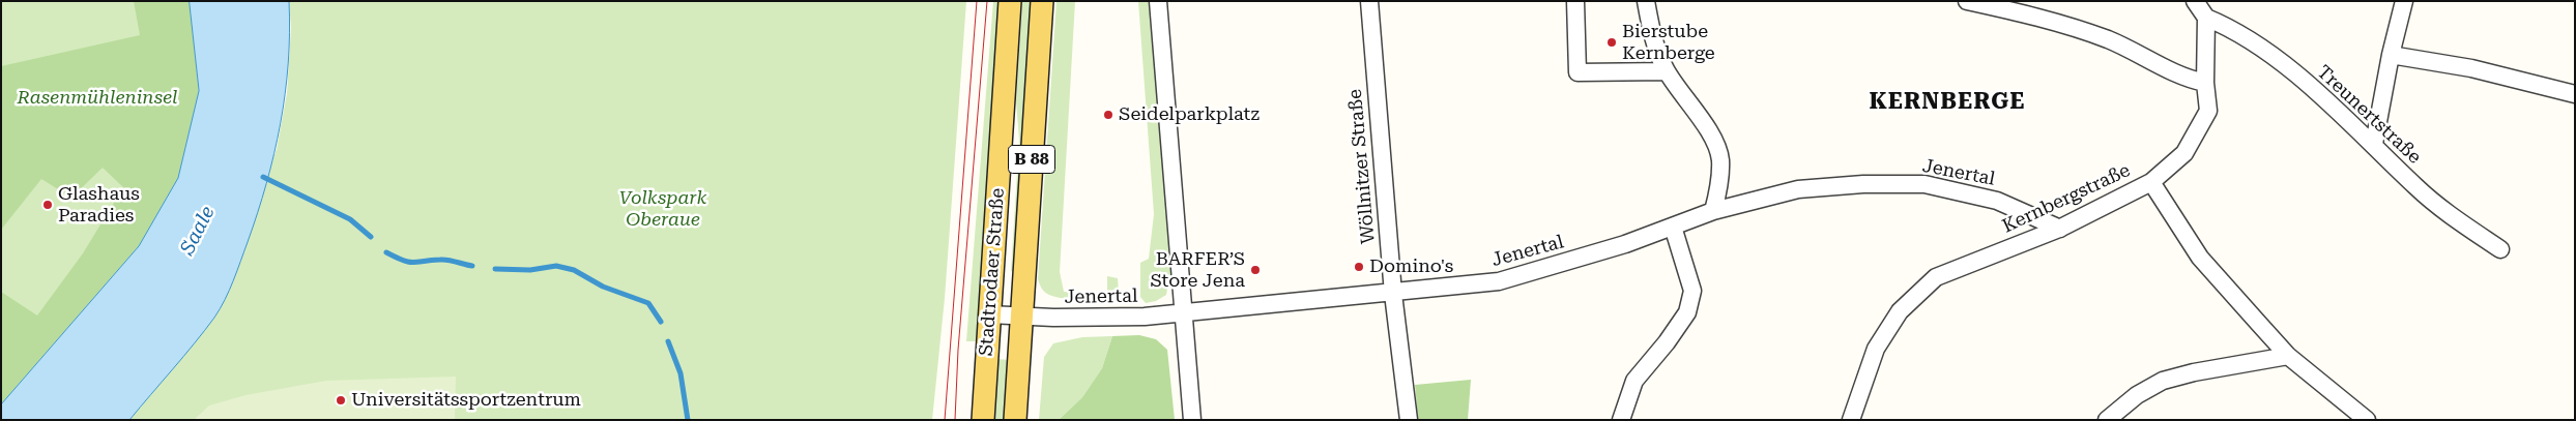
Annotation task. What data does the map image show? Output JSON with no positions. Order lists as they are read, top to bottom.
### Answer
{
  "streets": {
    "main road": ["B 88", "Stadtrodaer Straße"],
    "street": [
      "Treunertstraße",
      "Wöllnitzer Straße",
      "Jenertal",
      "Kernbergstraße"
    ]
  },
  "crossings": [
    ["Treunertstraße", "Kernbergstraße"],
    ["Wöllnitzer Straße", "Jenertal"],
    ["Jenertal", "Kernbergstraße"],
    ["Jenertal", "Stadtrodaer Straße"]
  ],
  "districts": ["KERNBERGE"],
  "water": ["Saale"],
  "parks": ["Rasenmühleninsel", "Volkspark Oberaue"],
  "places": [
    "Bierstube Kernberge",
    "Seidelparkplatz",
    "Glashaus Paradies",
    "Domino's",
    "BARFER’S Store Jena",
    "Universitätssportzentrum"
  ]
}
